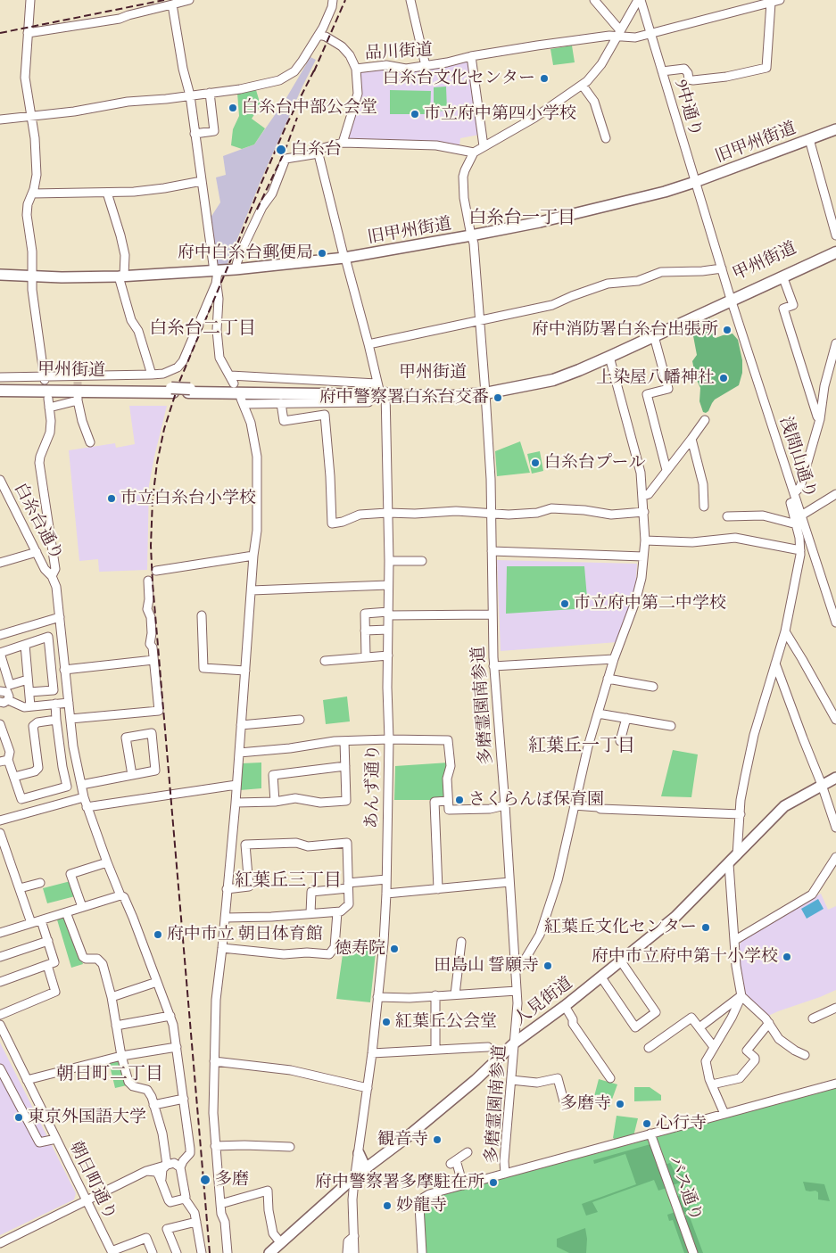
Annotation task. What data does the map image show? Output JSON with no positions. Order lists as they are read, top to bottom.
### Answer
{
  "streets": {
    "highway": ["甲州街道"],
    "main road": ["旧甲州街道", "人見街道"],
    "street": [
      "品川街道",
      "9中通り",
      "浅間山通り",
      "白糸台通り",
      "多磨霊園南参道",
      "あんず通り",
      "朝日町通り",
      "バス通り"
    ]
  },
  "crossings": [
    ["品川街道", "9中通り"],
    ["9中通り", "旧甲州街道"],
    ["9中通り", "甲州街道"],
    ["9中通り", "浅間山通り"],
    ["旧甲州街道", "多磨霊園南参道"],
    ["旧甲州街道", "あんず通り"],
    ["甲州街道", "浅間山通り"],
    ["甲州街道", "多磨霊園南参道"],
    ["甲州街道", "あんず通り"],
    ["多磨霊園南参道", "人見街道"],
    ["あんず通り", "人見街道"]
  ],
  "districts": [
    "白糸台一丁目",
    "白糸台二丁目",
    "紅葉丘一丁目",
    "紅葉丘三丁目",
    "朝日町二丁目"
  ],
  "places": [
    "白糸台文化センター",
    "白糸台中部公会堂",
    "市立府中第四小学校",
    "白糸台",
    "府中白糸台郵便局",
    "府中消防署白糸台出張所",
    "上染屋八幡神社",
    "府中警察署白糸台交番",
    "白糸台プール",
    "市立白糸台小学校",
    "市立府中第二中学校",
    "さくらんぼ保育園",
    "紅葉丘文化センター",
    "府中市立 朝日体育館",
    "徳寿院",
    "府中市立府中第十小学校",
    "田島山 誓願寺",
    "紅葉丘公会堂",
    "多磨寺",
    "東京外国語大学",
    "心行寺",
    "観音寺",
    "多磨",
    "府中警察署多摩駐在所",
    "妙龍寺"
  ]
}
